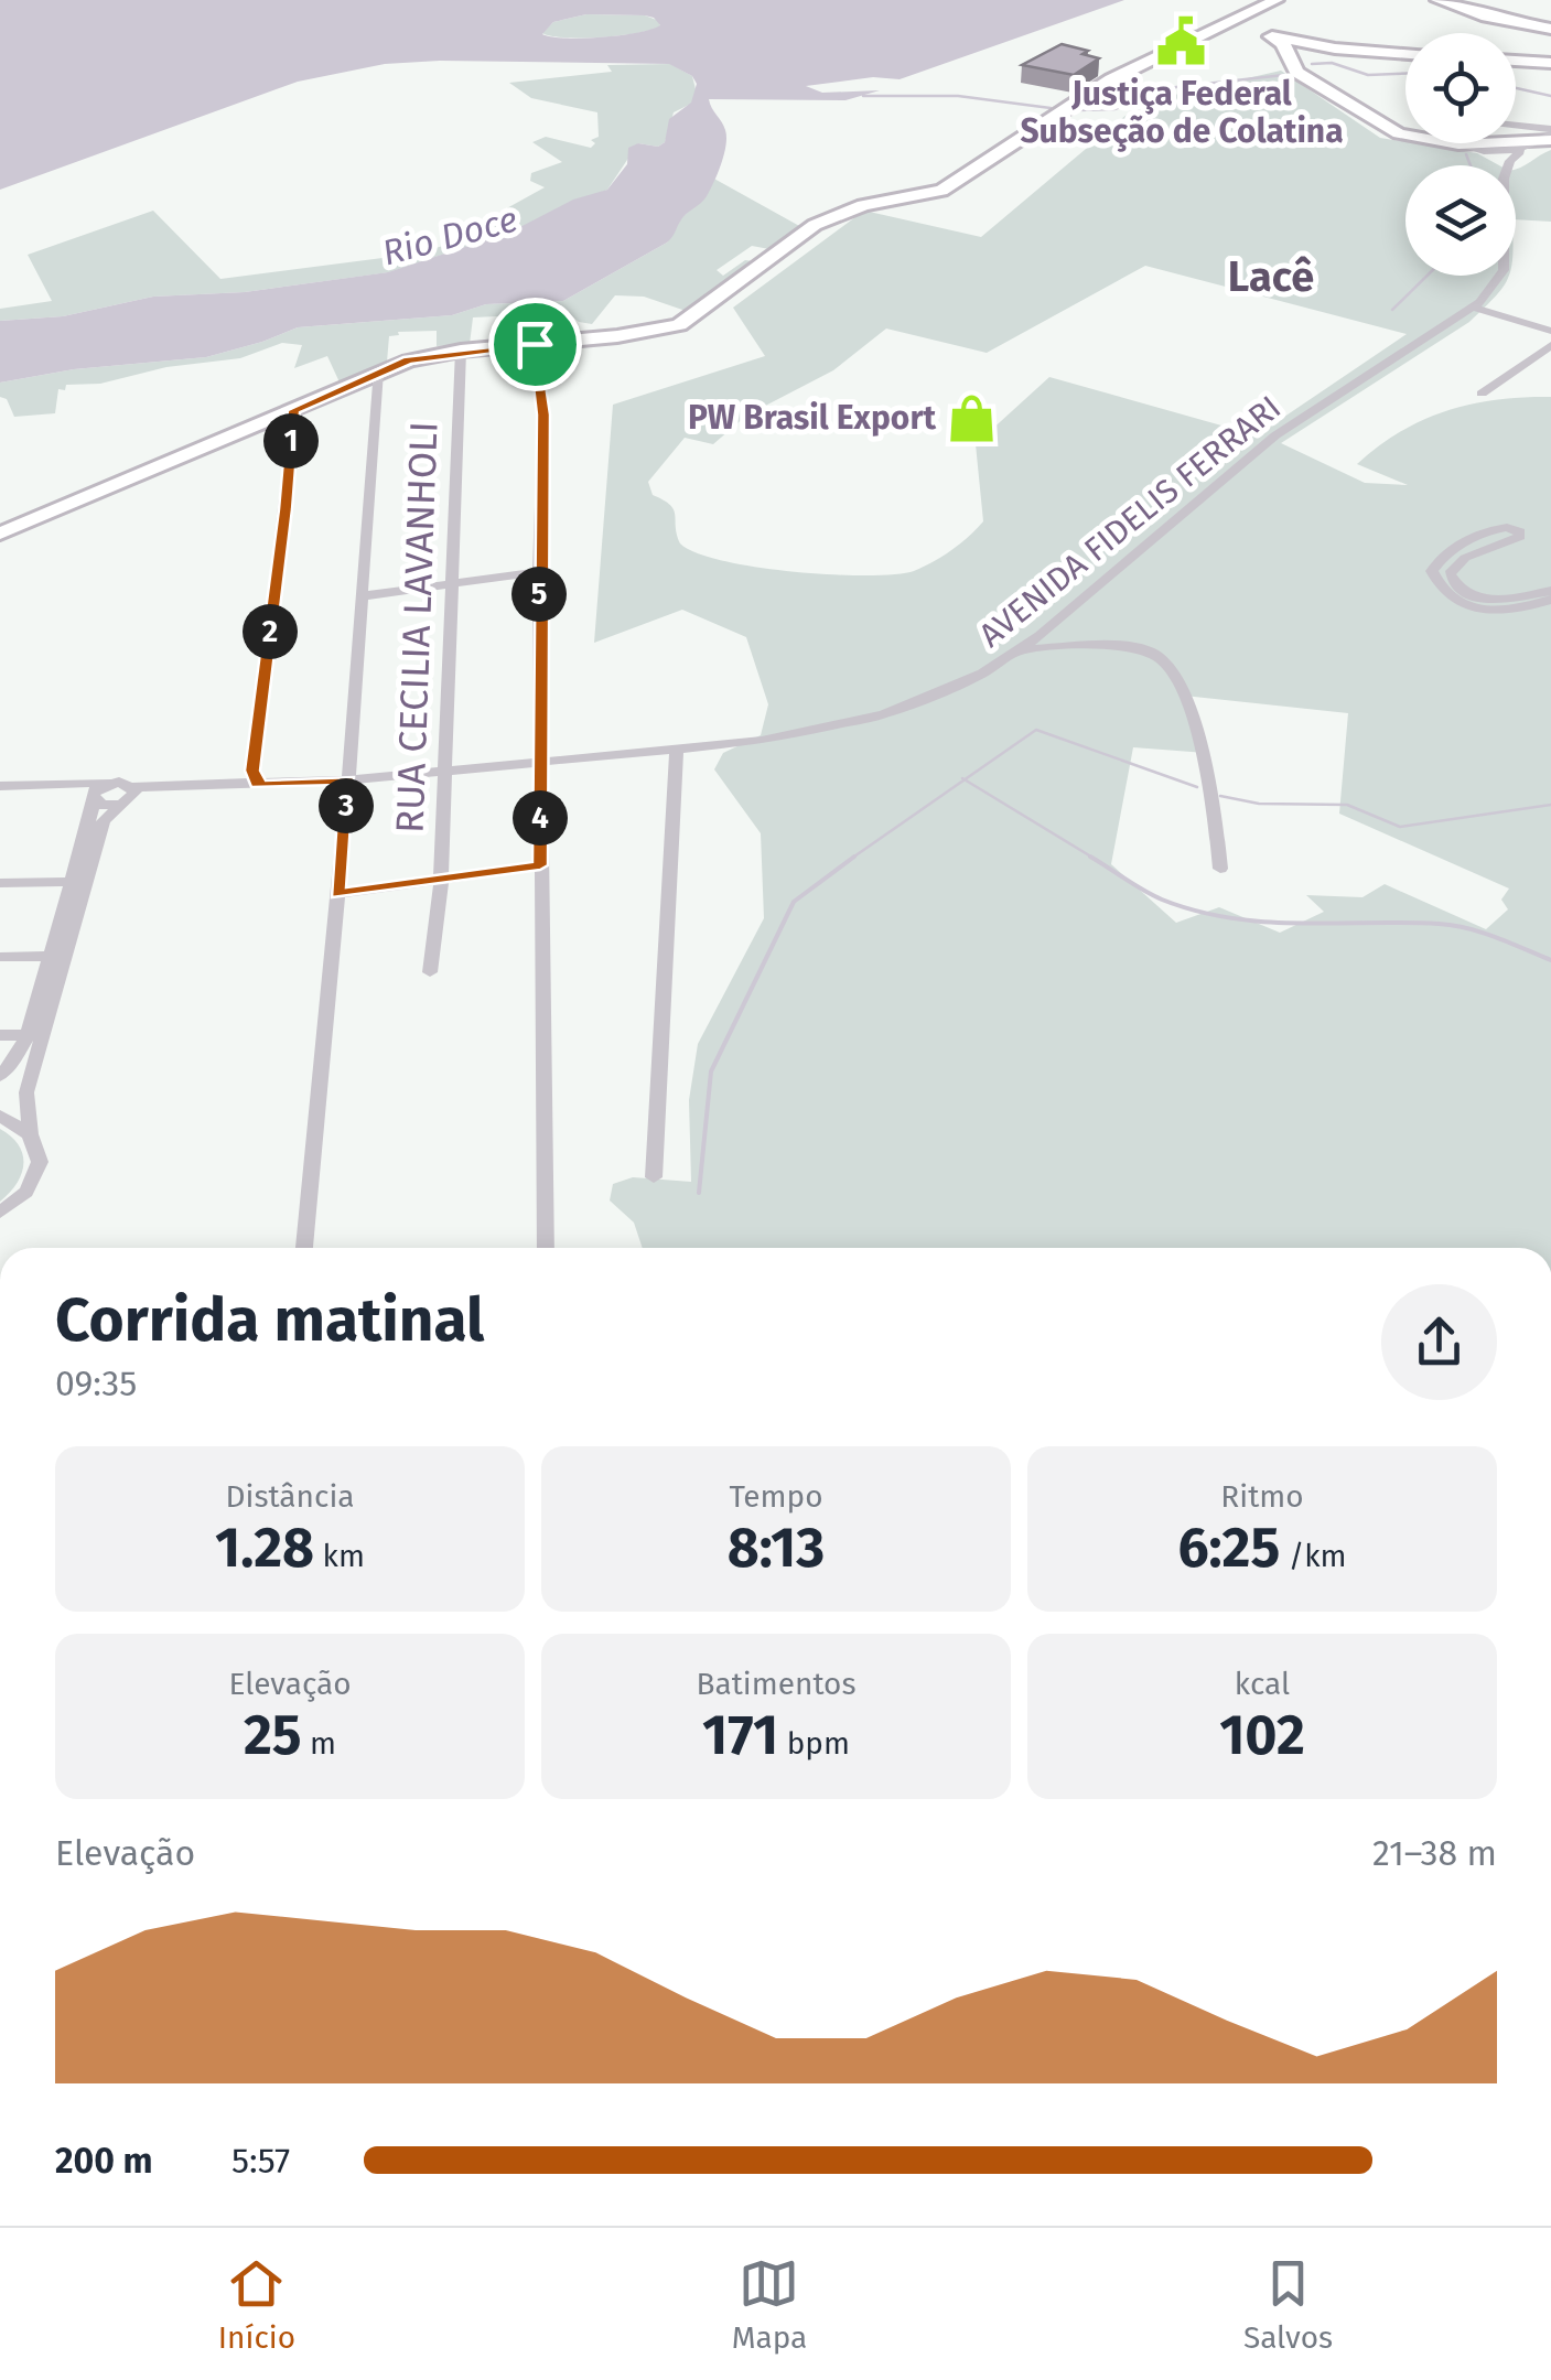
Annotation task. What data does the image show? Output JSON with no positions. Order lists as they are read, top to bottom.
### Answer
{
  "streets": {
    "street": ["AVENIDA FIDELIS FERRARI", "RUA CECILIA LAVANHOLI"]
  },
  "crossings": [
    ["AVENIDA FIDELIS FERRARI", "RUA CECILIA LAVANHOLI"]
  ],
  "districts": ["Lacê"],
  "water": ["Rio Doce"],
  "places": {
    "public building": ["Justiça Federal Subseção de Colatina"],
    "shop": ["PW Brasil Export"]
  },
  "page": {
    "pins": [
      "1",
      "5",
      "2",
      "3",
      "4"
    ],
    "heading": ["Corrida matinal", "09:35"],
    "stats": [
      ["Distância", "1.28 km"],
      ["Tempo", "8:13"],
      ["Ritmo", "6:25 /km"],
      ["Elevação", "25 m"],
      ["Batimentos", "171 bpm"],
      ["kcal", "102"]
    ],
    "chart": ["Elevação", "21–38 m"],
    "list": [
      {
        "name": "200 m",
        "note": "5:57"
      }
    ],
    "tabs": ["Início", "Mapa", "Salvos"]
  }
}
